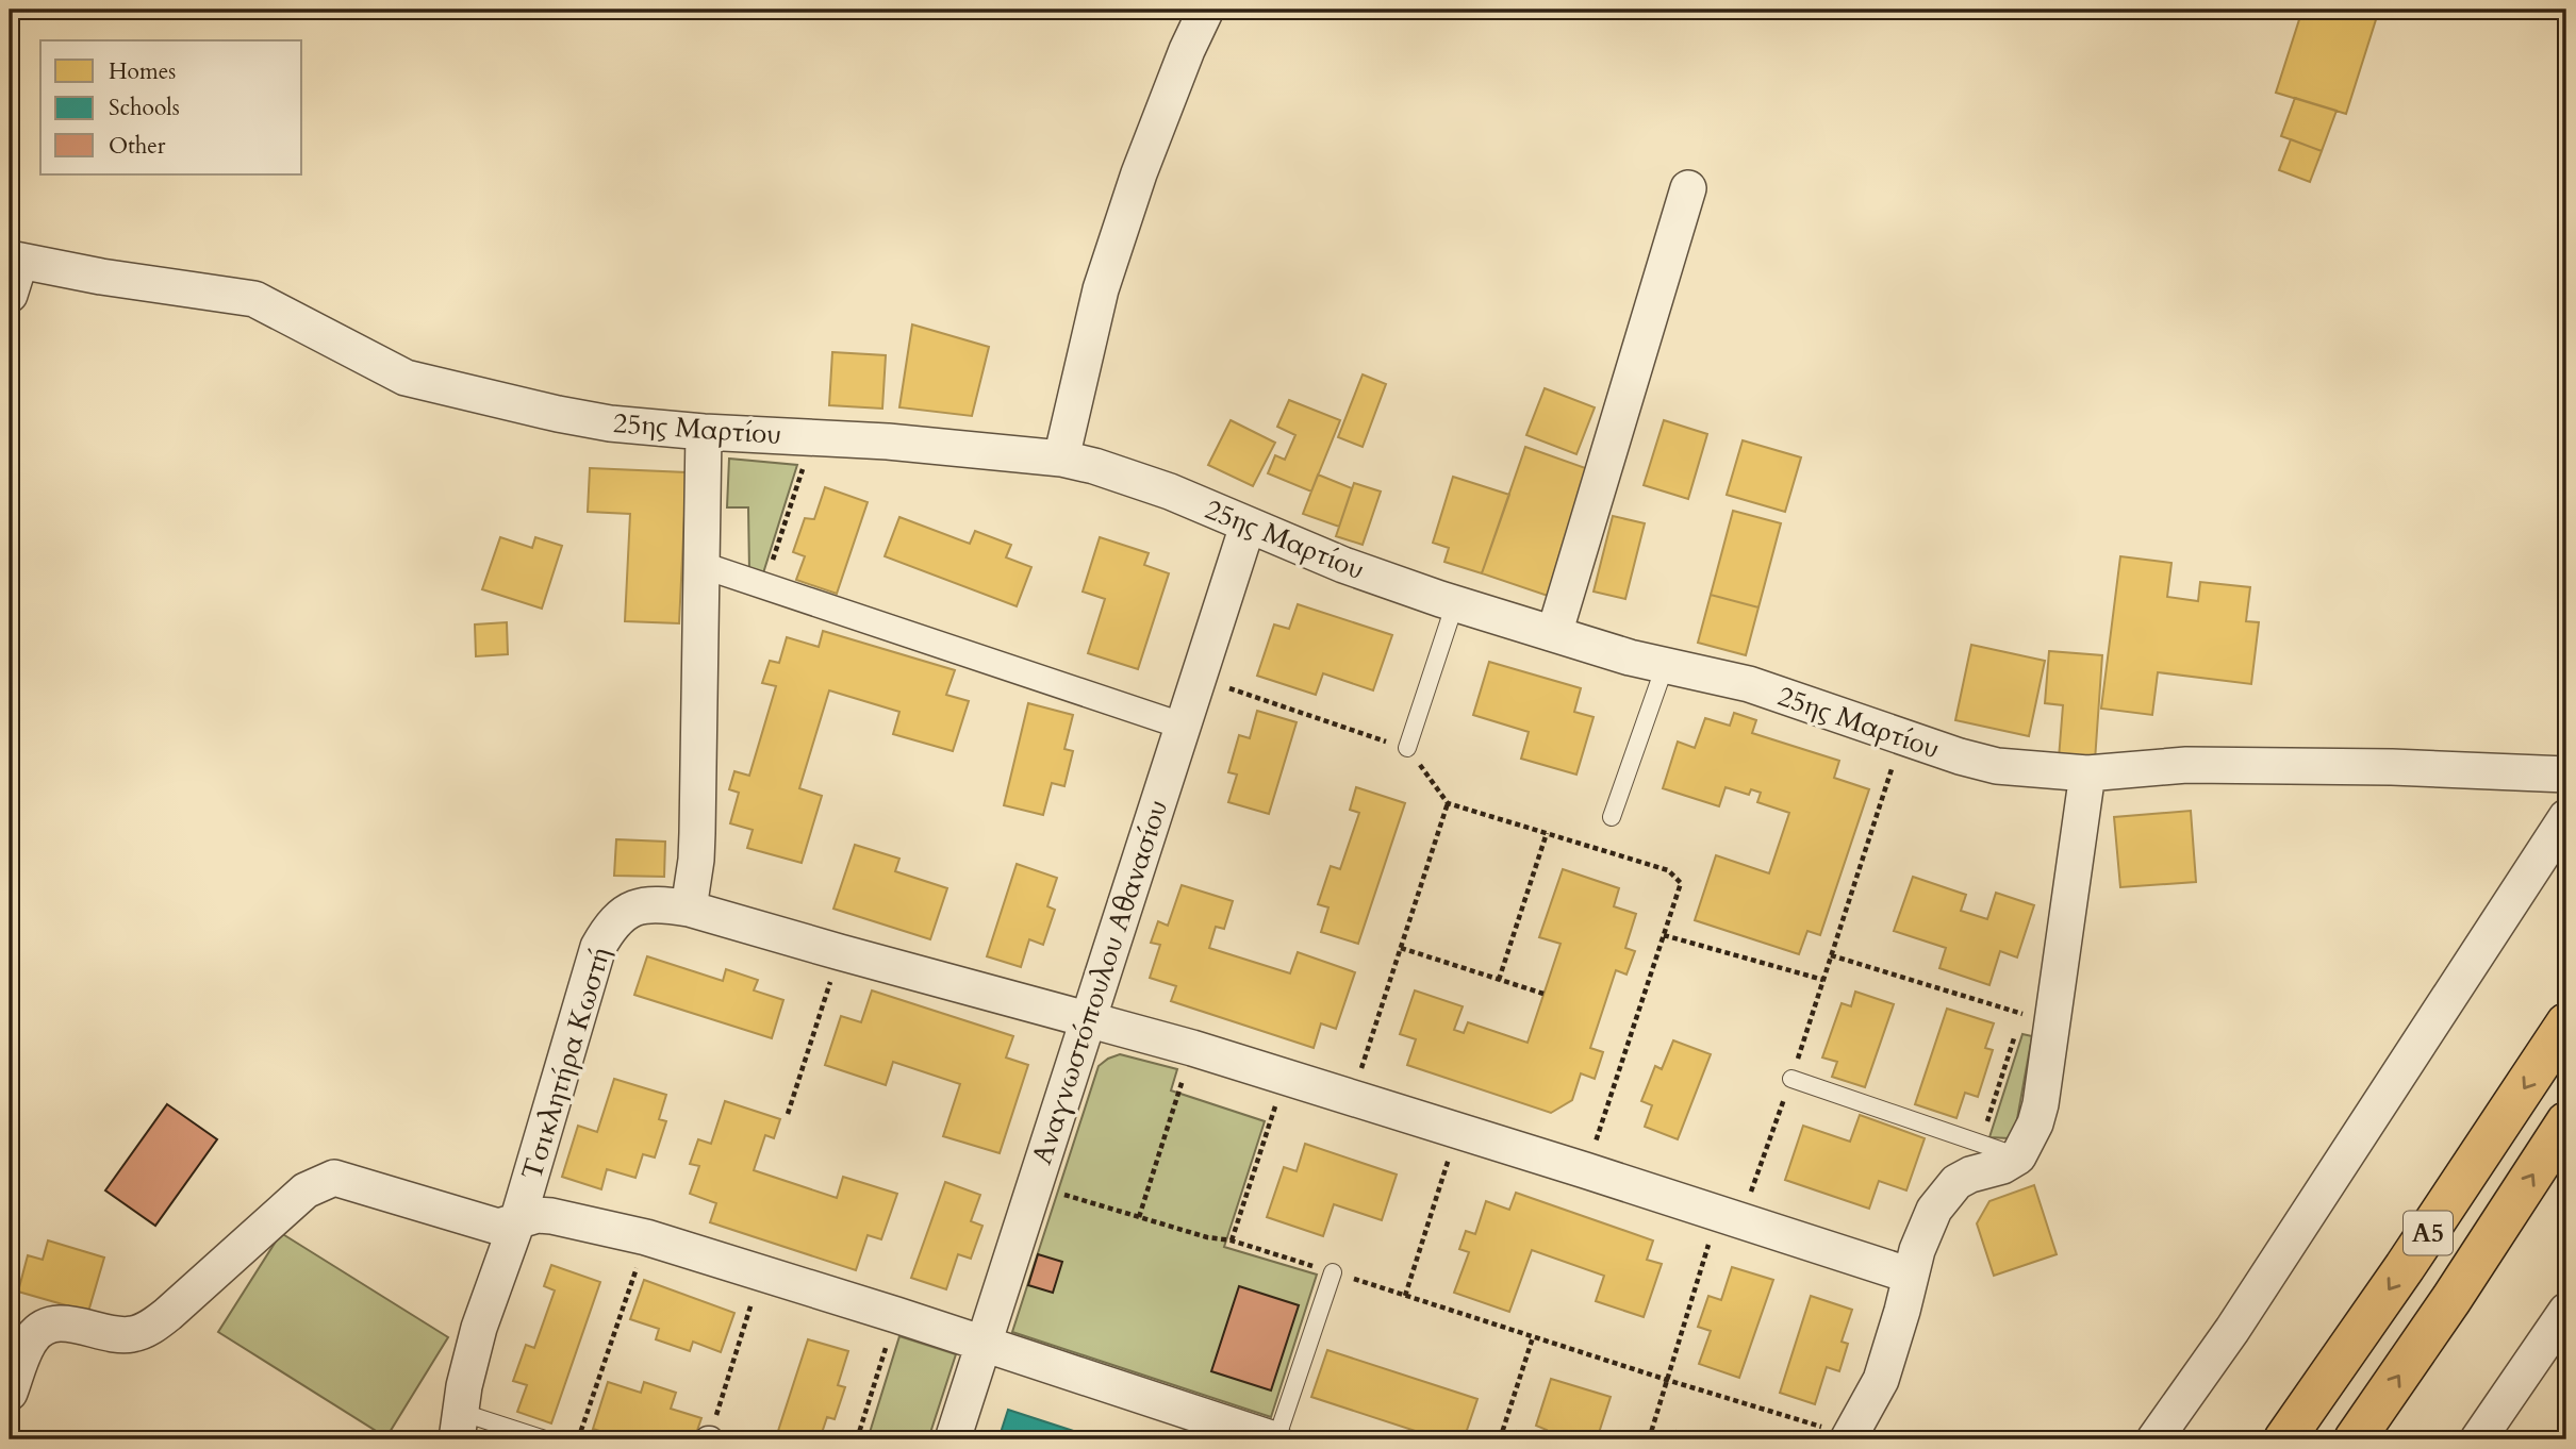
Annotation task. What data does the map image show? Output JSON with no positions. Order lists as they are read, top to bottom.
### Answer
{
  "streets": {
    "highway": ["Α5"],
    "street": ["25ης Μαρτίου", "Αναγνωστόπουλου Αθανασίου", "Τσικλητήρα Κωστή"]
  },
  "crossings": [
    ["25ης Μαρτίου", "Αναγνωστόπουλου Αθανασίου"],
    ["Αναγνωστόπουλου Αθανασίου", "Τσικλητήρα Κωστή"]
  ],
  "legend": ["Homes", "Schools", "Other"]
}
